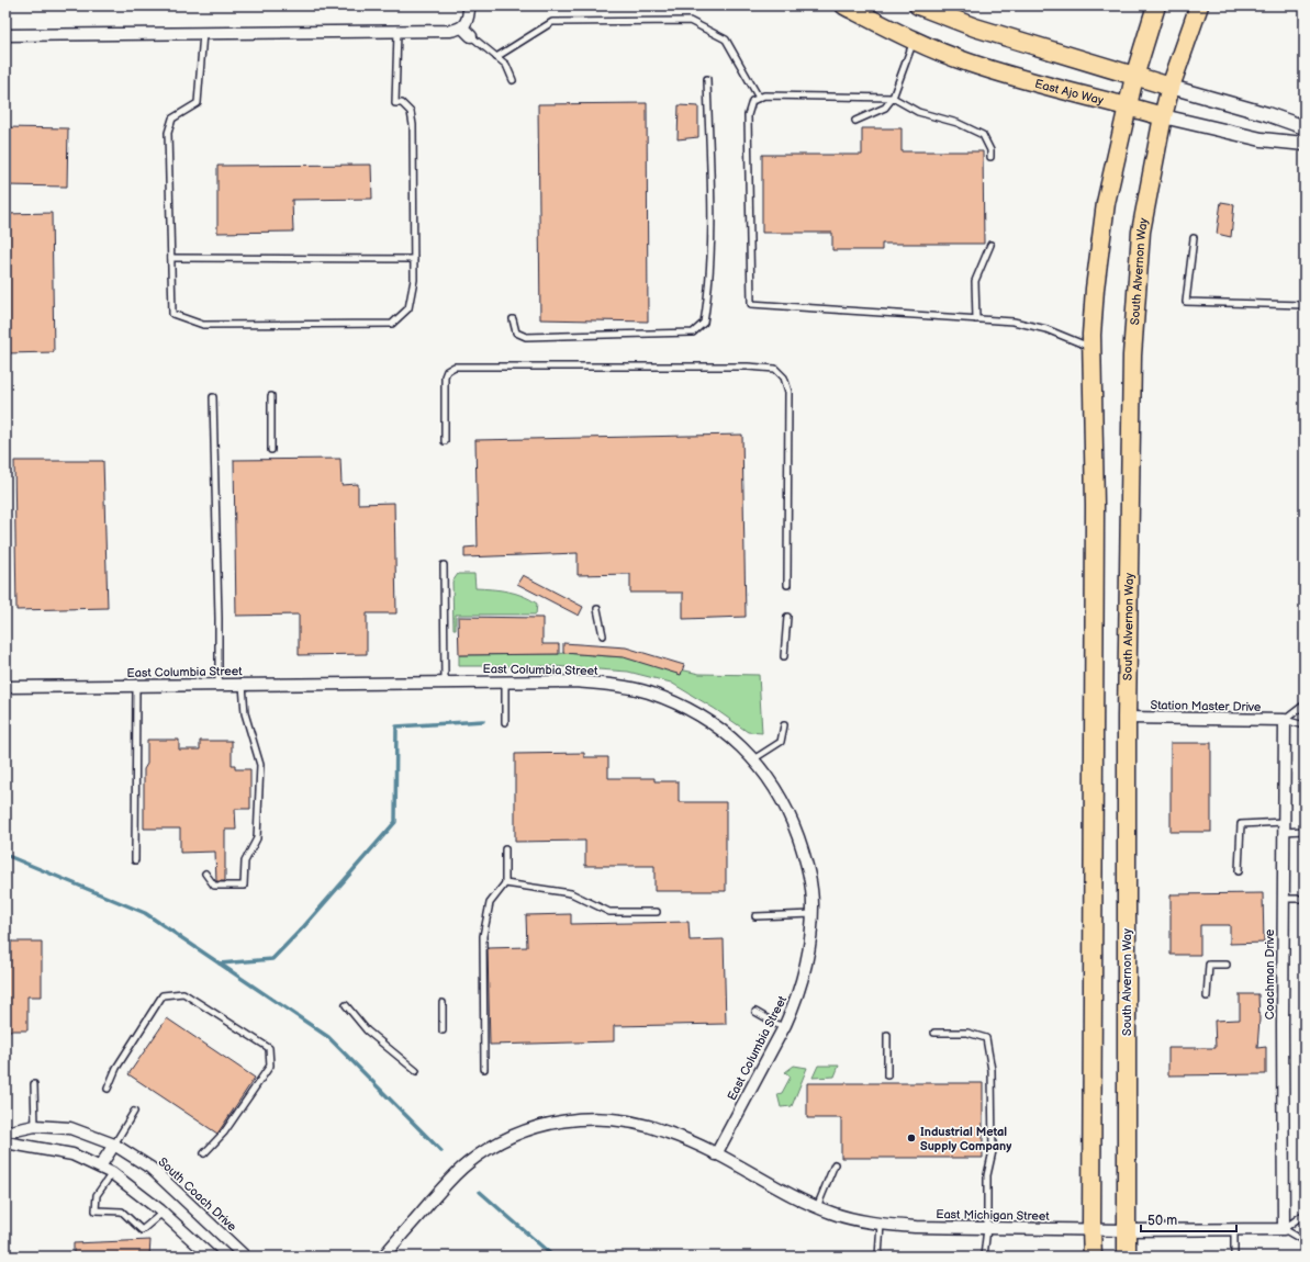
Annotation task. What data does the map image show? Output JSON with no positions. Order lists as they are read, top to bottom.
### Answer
{
  "streets": {
    "main road": ["East Ajo Way", "South Alvernon Way"],
    "street": [
      "East Columbia Street",
      "Station Master Drive",
      "Coachman Drive",
      "South Coach Drive",
      "East Michigan Street"
    ]
  },
  "crossings": [
    ["East Ajo Way", "South Alvernon Way"],
    ["South Alvernon Way", "Station Master Drive"],
    ["South Alvernon Way", "East Michigan Street"],
    ["East Columbia Street", "East Michigan Street"],
    ["Station Master Drive", "Coachman Drive"],
    ["Coachman Drive", "East Michigan Street"]
  ],
  "places": ["Industrial Metal Supply Company"],
  "scale_bar": "50 m"
}
